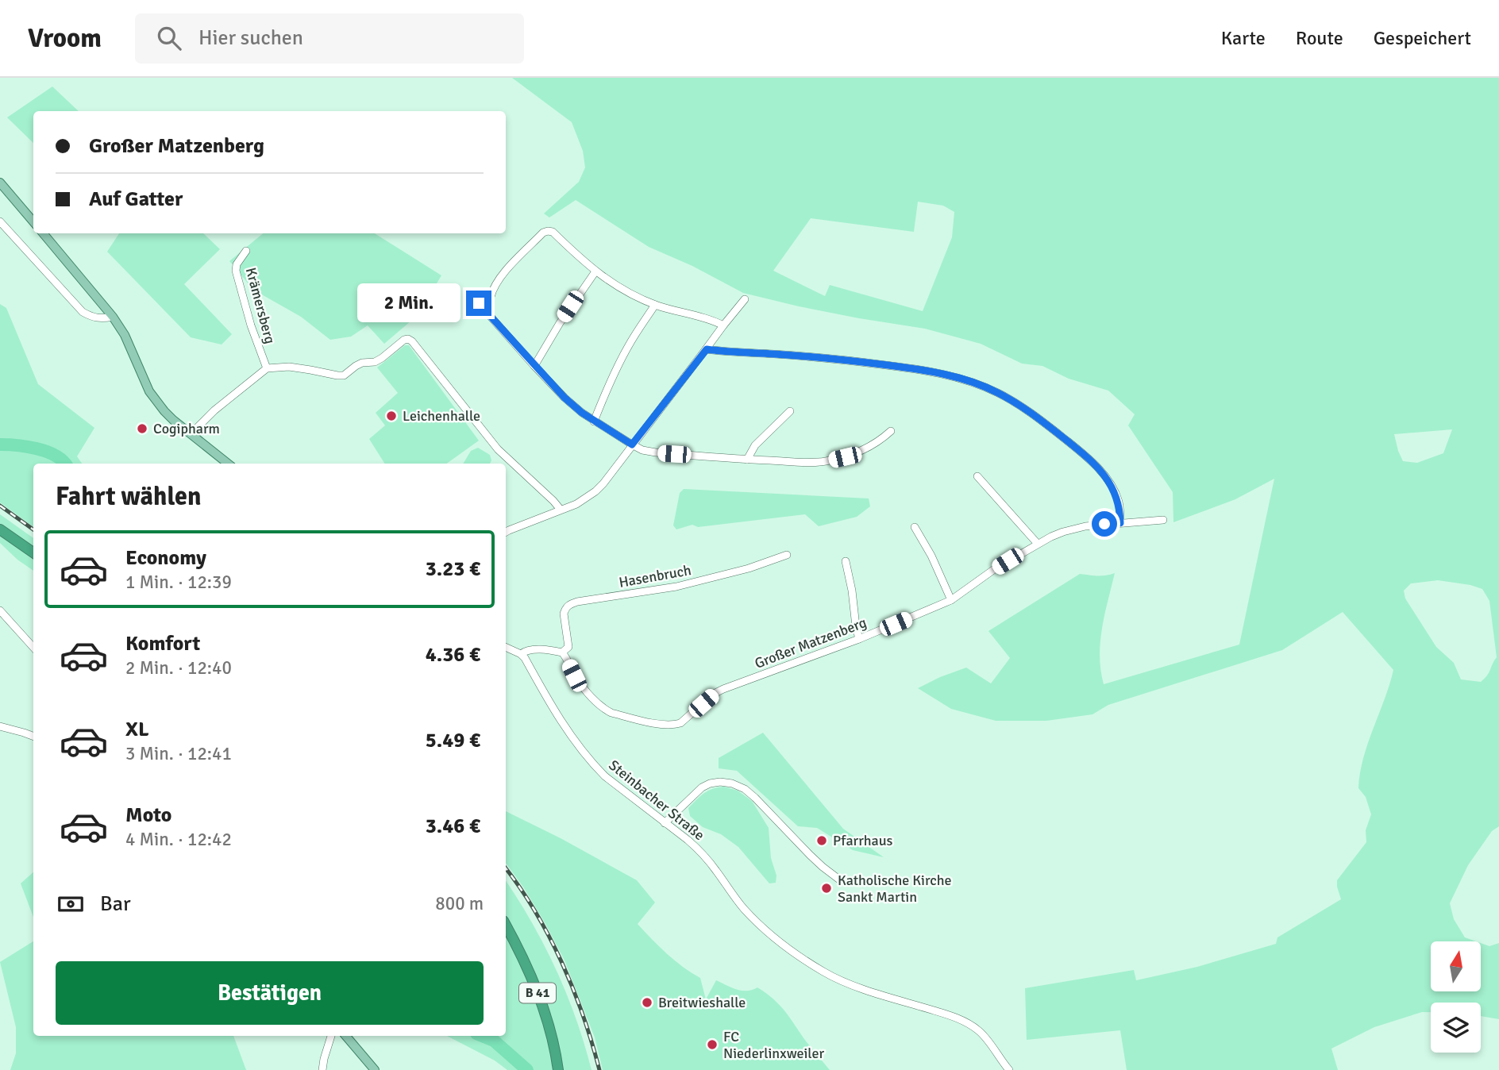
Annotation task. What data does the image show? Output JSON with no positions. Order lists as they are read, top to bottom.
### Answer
{
  "streets": {
    "highway": ["B 41"],
    "street": [
      "Krämersberg",
      "Hasenbruch",
      "Großer Matzenberg",
      "Steinbacher Straße"
    ]
  },
  "crossings": [
    ["Hasenbruch", "Großer Matzenberg"]
  ],
  "places": [
    "Leichenhalle",
    "Cogipharm",
    "Pfarrhaus",
    "Katholische Kirche Sankt Martin",
    "Breitwieshalle",
    "FC Niederlinxweiler"
  ],
  "north": "top",
  "page": {
    "header": "Vroom",
    "search": "Hier suchen",
    "nav": ["Karte", "Route", "Gespeichert"],
    "banner": ["Großer Matzenberg", "Auf Gatter"],
    "bubble": "2 Min.",
    "heading": "Fahrt wählen",
    "list": [
      {
        "name": "Economy",
        "note": "1 Min. · 12:39",
        "value": "3.23 €"
      },
      {
        "name": "Komfort",
        "note": "2 Min. · 12:40",
        "value": "4.36 €"
      },
      {
        "name": "XL",
        "note": "3 Min. · 12:41",
        "value": "5.49 €"
      },
      {
        "name": "Moto",
        "note": "4 Min. · 12:42",
        "value": "3.46 €"
      }
    ],
    "pay": ["Bar", "800 m"],
    "buttons": "Bestätigen"
  }
}
